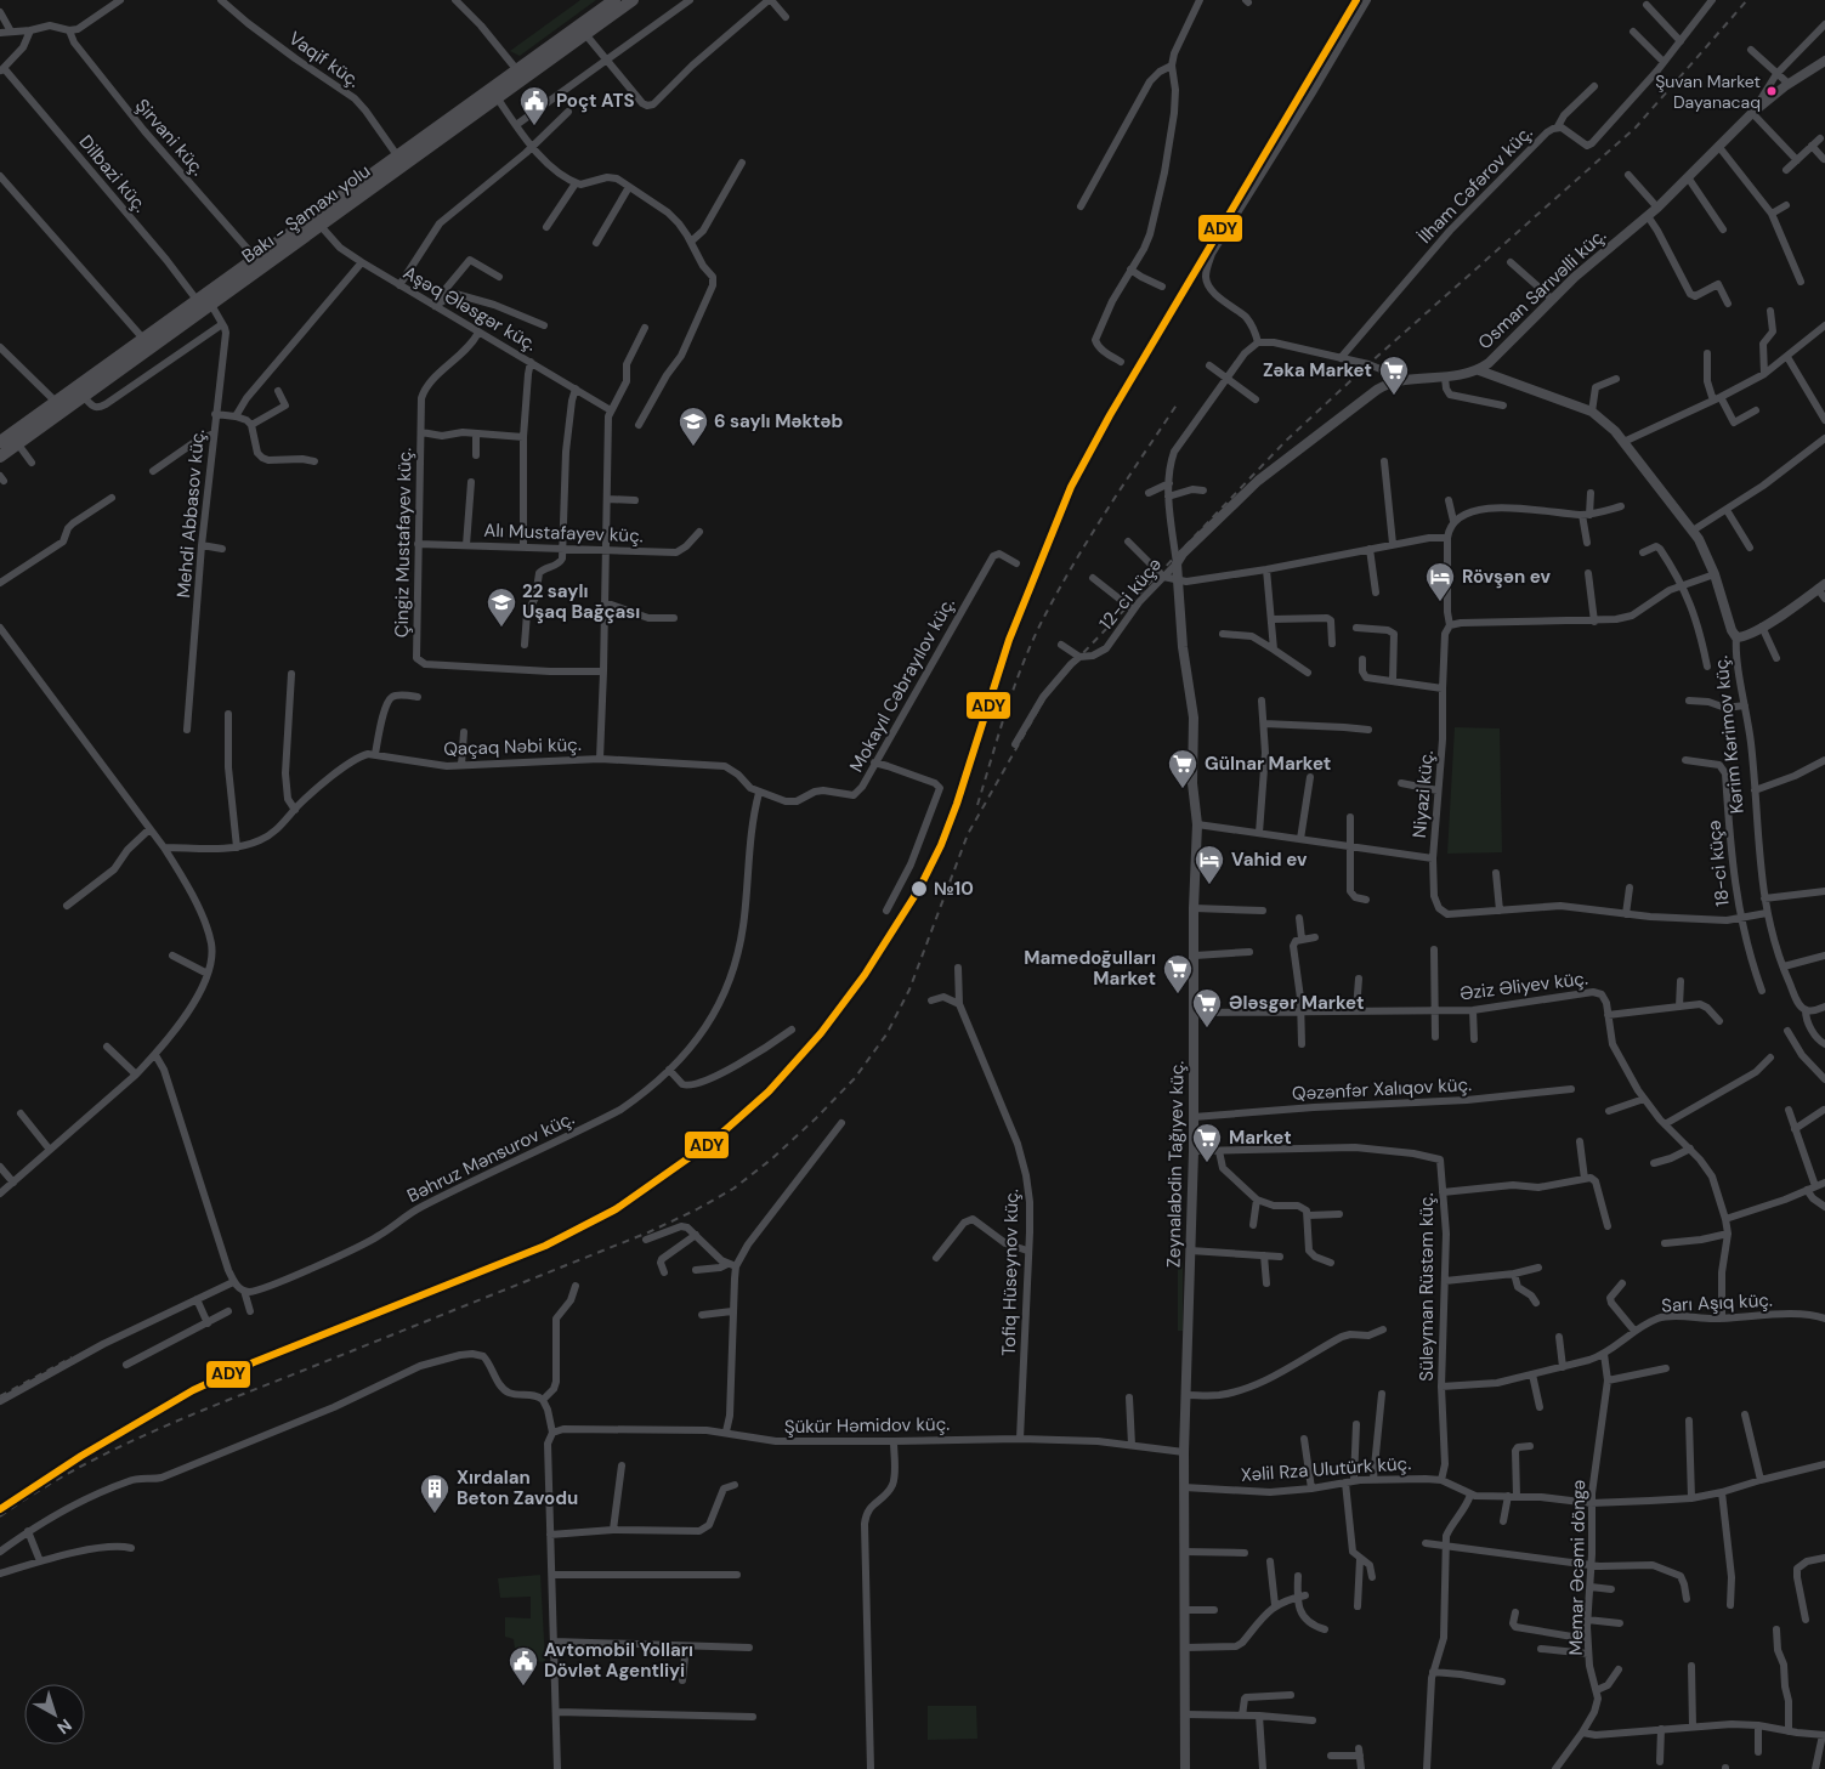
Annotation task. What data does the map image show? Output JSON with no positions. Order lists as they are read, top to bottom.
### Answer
{
  "streets": {
    "highway": ["Bakı - Şamaxı yolu"],
    "street": [
      "Vaqif küç.",
      "Şirvani küç.",
      "Dilbazi küç.",
      "İlham Cəfərov küç.",
      "Osman Sarıvəlli küç.",
      "Aşəq Ələsgər küç.",
      "Mehdi Abbasov küç.",
      "Alı Mustafayev küç.",
      "Çingiz Mustafayev küç.",
      "12-ci küçə",
      "Mokayıl Cəbrayılov küç.",
      "Kərim Kərimov küç.",
      "Qaçaq Nəbi küç.",
      "Niyazi küç.",
      "18-ci küçə",
      "Əziz Əliyev küç.",
      "Qəzənfər Xalıqov küç.",
      "Bəhruz Mənsurov küç.",
      "Zeynalabdin Tağıyev küç.",
      "Tofiq Hüseynov küç.",
      "Süleyman Rüstəm küç.",
      "Sarı Aşıq küç.",
      "Şükür Həmidov küç.",
      "Xəlil Rza Ulutürk küç.",
      "Memar Əcəmi döngə"
    ]
  },
  "crossings": [
    ["Vaqif küç.", "Bakı - Şamaxı yolu"],
    ["Şirvani küç.", "Bakı - Şamaxı yolu"],
    ["Dilbazi küç.", "Bakı - Şamaxı yolu"],
    ["Bakı - Şamaxı yolu", "Aşəq Ələsgər küç."],
    ["Osman Sarıvəlli küç.", "12-ci küçə"],
    ["Osman Sarıvəlli küç.", "Kərim Kərimov küç."],
    ["Osman Sarıvəlli küç.", "Zeynalabdin Tağıyev küç."],
    ["Aşəq Ələsgər küç.", "Çingiz Mustafayev küç."],
    ["Alı Mustafayev küç.", "Çingiz Mustafayev küç."],
    ["12-ci küçə", "Zeynalabdin Tağıyev küç."],
    ["Mokayıl Cəbrayılov küç.", "Qaçaq Nəbi küç."],
    ["Mokayıl Cəbrayılov küç.", "Bəhruz Mənsurov küç."],
    ["Kərim Kərimov küç.", "Niyazi küç."],
    ["Qaçaq Nəbi küç.", "Bəhruz Mənsurov küç."],
    ["Niyazi küç.", "18-ci küçə"],
    ["Əziz Əliyev küç.", "Zeynalabdin Tağıyev küç."],
    ["Əziz Əliyev küç.", "Sarı Aşıq küç."],
    ["Qəzənfər Xalıqov küç.", "Zeynalabdin Tağıyev küç."],
    ["Zeynalabdin Tağıyev küç.", "Süleyman Rüstəm küç."],
    ["Zeynalabdin Tağıyev küç.", "Şükür Həmidov küç."],
    ["Zeynalabdin Tağıyev küç.", "Xəlil Rza Ulutürk küç."],
    ["Tofiq Hüseynov küç.", "Şükür Həmidov küç."],
    ["Süleyman Rüstəm küç.", "Sarı Aşıq küç."],
    ["Süleyman Rüstəm küç.", "Xəlil Rza Ulutürk küç."],
    ["Sarı Aşıq küç.", "Memar Əcəmi döngə"],
    ["Xəlil Rza Ulutürk küç.", "Memar Əcəmi döngə"]
  ],
  "places": {
    "other": ["Şuvan Market Dayanacaq", "№10"],
    "public building": ["Poçt ATS", "Avtomobil Yolları Dövlət Agentliyi"],
    "supermarket": [
      "Zəka Market",
      "Gülnar Market",
      "Mamedoğulları Market",
      "Ələsgər Market",
      "Market"
    ],
    "school or university": ["6 saylı Məktəb", "22 saylı Uşaq Bağçası"],
    "hotel": ["Rövşən ev", "Vahid ev"],
    "building": ["Xırdalan Beton Zavodu"]
  },
  "lines": ["transit line ADY"],
  "north": "bottom right"
}
